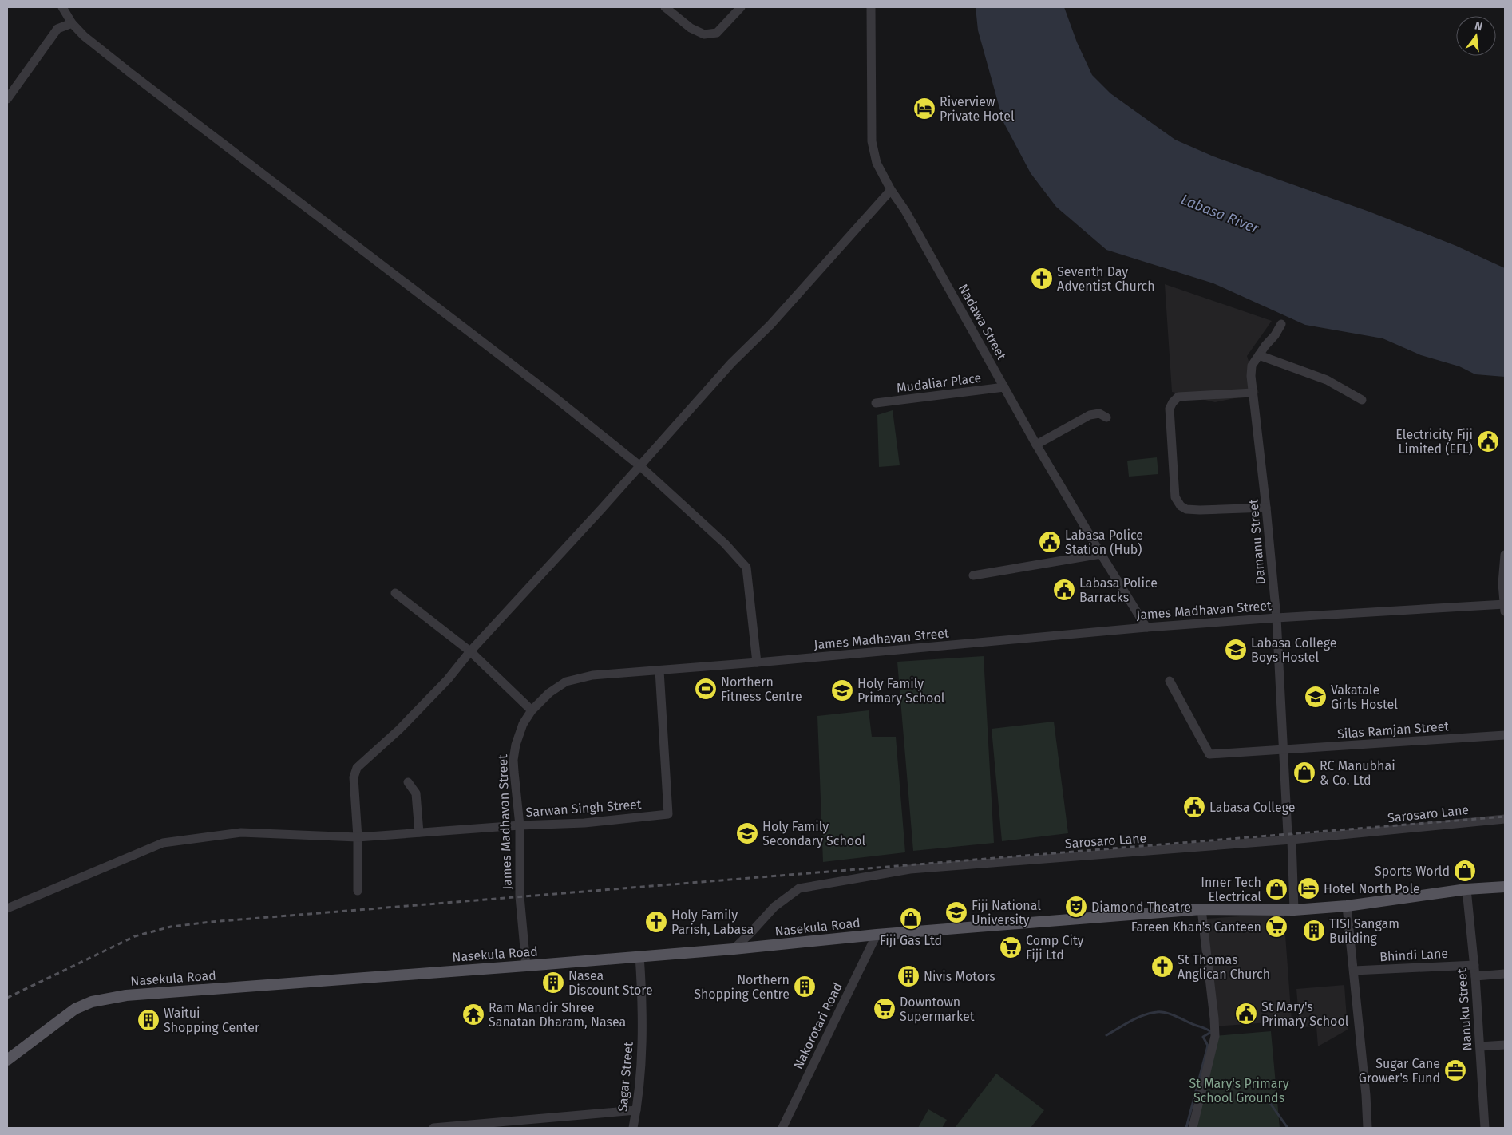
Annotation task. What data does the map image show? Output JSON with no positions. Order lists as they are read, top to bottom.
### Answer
{
  "streets": {
    "main road": ["Nasekula Road"],
    "street": [
      "Nadawa Street",
      "Mudaliar Place",
      "Damanu Street",
      "James Madhavan Street",
      "Silas Ramjan Street",
      "Sarwan Singh Street",
      "Sarosaro Lane",
      "Bhindi Lane",
      "Nanuku Street",
      "Nakorotari Road",
      "Sagar Street"
    ]
  },
  "crossings": [
    ["Nadawa Street", "Mudaliar Place"],
    ["Nadawa Street", "James Madhavan Street"],
    ["Damanu Street", "James Madhavan Street"],
    ["Damanu Street", "Silas Ramjan Street"],
    ["Damanu Street", "Sarosaro Lane"],
    ["Damanu Street", "Nasekula Road"],
    ["James Madhavan Street", "Sarwan Singh Street"],
    ["James Madhavan Street", "Nasekula Road"],
    ["Sarosaro Lane", "Nasekula Road"],
    ["Nasekula Road", "Nanuku Street"],
    ["Nasekula Road", "Nakorotari Road"],
    ["Nasekula Road", "Sagar Street"],
    ["Bhindi Lane", "Nanuku Street"]
  ],
  "water": ["Labasa River"],
  "parks": ["St Mary's Primary School Grounds"],
  "places": {
    "hotel": ["Riverview Private Hotel", "Hotel North Pole"],
    "church": ["Seventh Day Adventist Church", "Holy Family Parish, Labasa", "St Thomas Anglican Church"],
    "public building": [
      "Electricity Fiji Limited (EFL)",
      "Labasa Police Station (Hub)",
      "Labasa Police Barracks",
      "Labasa College",
      "St Mary's Primary School"
    ],
    "school or university": [
      "Labasa College Boys Hostel",
      "Holy Family Primary School",
      "Vakatale Girls Hostel",
      "Holy Family Secondary School",
      "Fiji National University"
    ],
    "sports": ["Northern Fitness Centre"],
    "shop": [
      "RC Manubhai & Co. Ltd",
      "Sports World",
      "Inner Tech Electrical",
      "Fiji Gas Ltd"
    ],
    "theatre": ["Diamond Theatre"],
    "supermarket": ["Fareen Khan's Canteen", "Comp City Fiji Ltd", "Downtown Supermarket"],
    "building": [
      "TISI Sangam Building",
      "Nivis Motors",
      "Nasea Discount Store",
      "Northern Shopping Centre",
      "Waitui Shopping Center"
    ],
    "temple": ["Ram Mandir Shree Sanatan Dharam, Nasea"],
    "office": ["Sugar Cane Grower's Fund"]
  },
  "north": "top"
}
